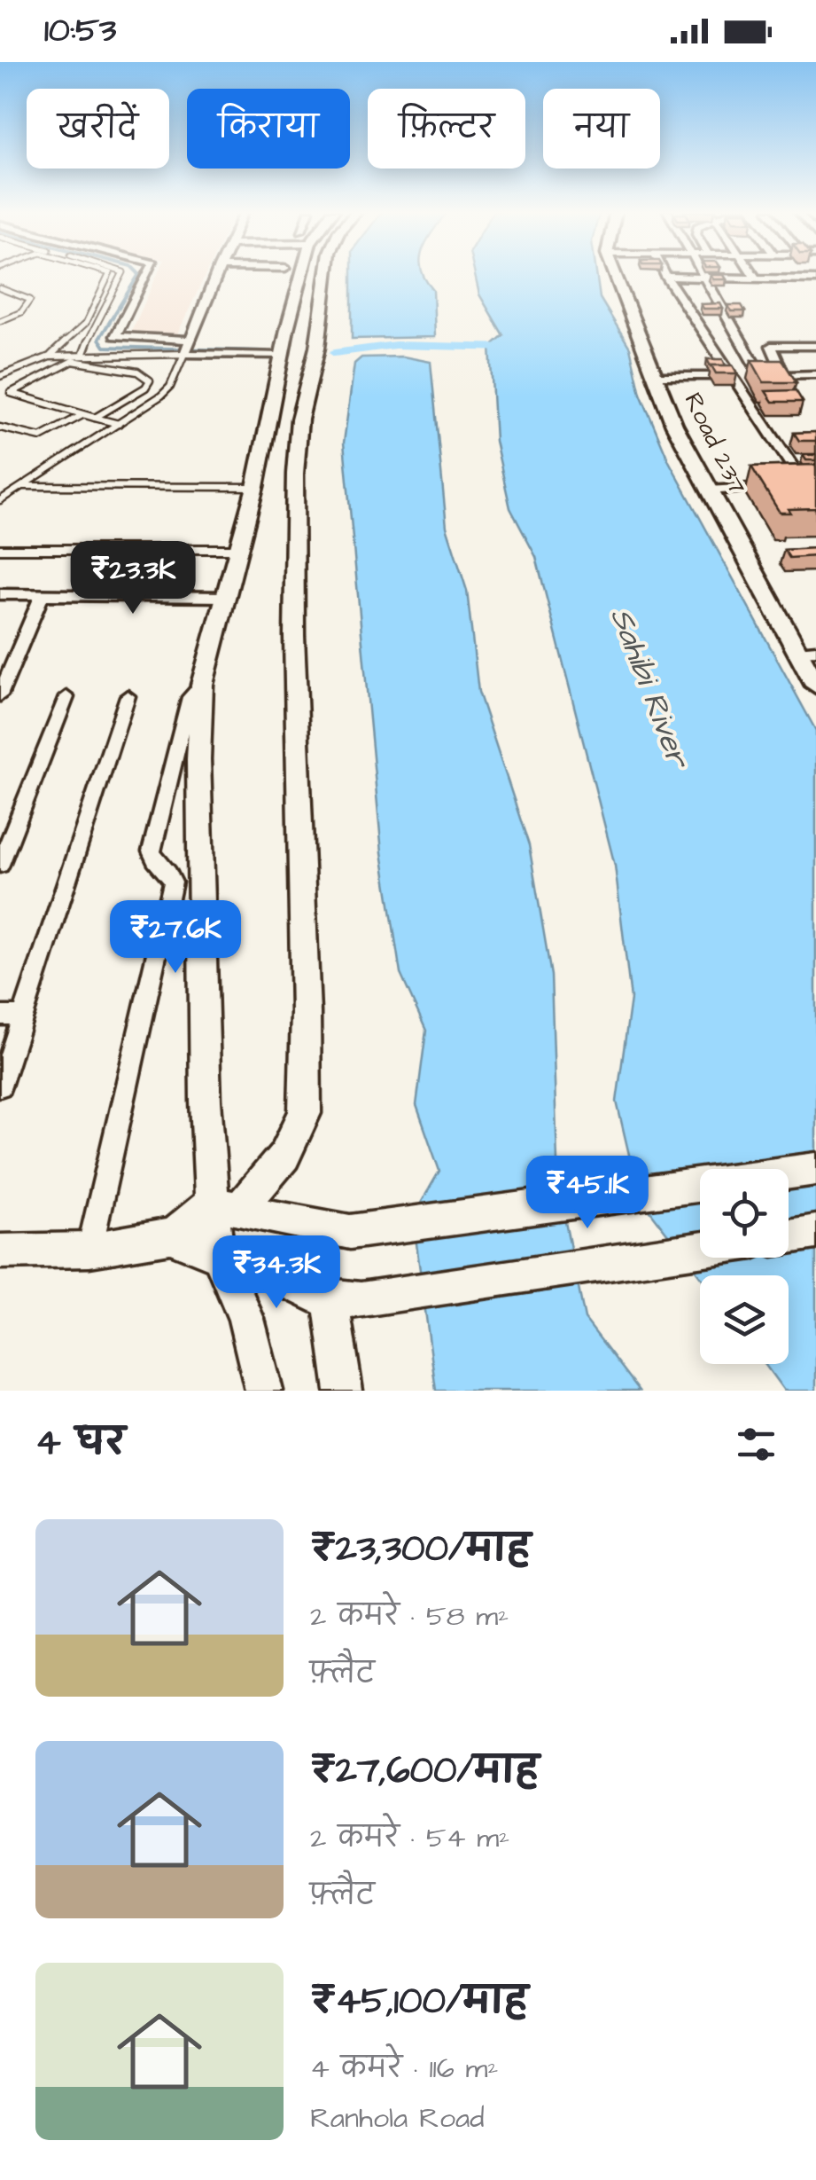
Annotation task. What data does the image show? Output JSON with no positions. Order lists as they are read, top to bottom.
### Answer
{
  "streets": {
    "street": ["Road 237"]
  },
  "water": ["Sahibi River"],
  "page": {
    "status": "10:53",
    "chip": [
      "खरीदें",
      "किराया",
      "फ़िल्टर",
      "नया"
    ],
    "price": [
      "₹23.3K",
      "₹27.6K",
      "₹45.1K",
      "₹34.3K"
    ],
    "heading": "4 घर",
    "list": [
      {
        "name": "₹23,300/माह",
        "note": "2 कमरे · 58 m² · फ़्लैट"
      },
      {
        "name": "₹27,600/माह",
        "note": "2 कमरे · 54 m² · फ़्लैट"
      },
      {
        "name": "₹45,100/माह",
        "note": "4 कमरे · 116 m² · Ranhola Road"
      }
    ]
  }
}
